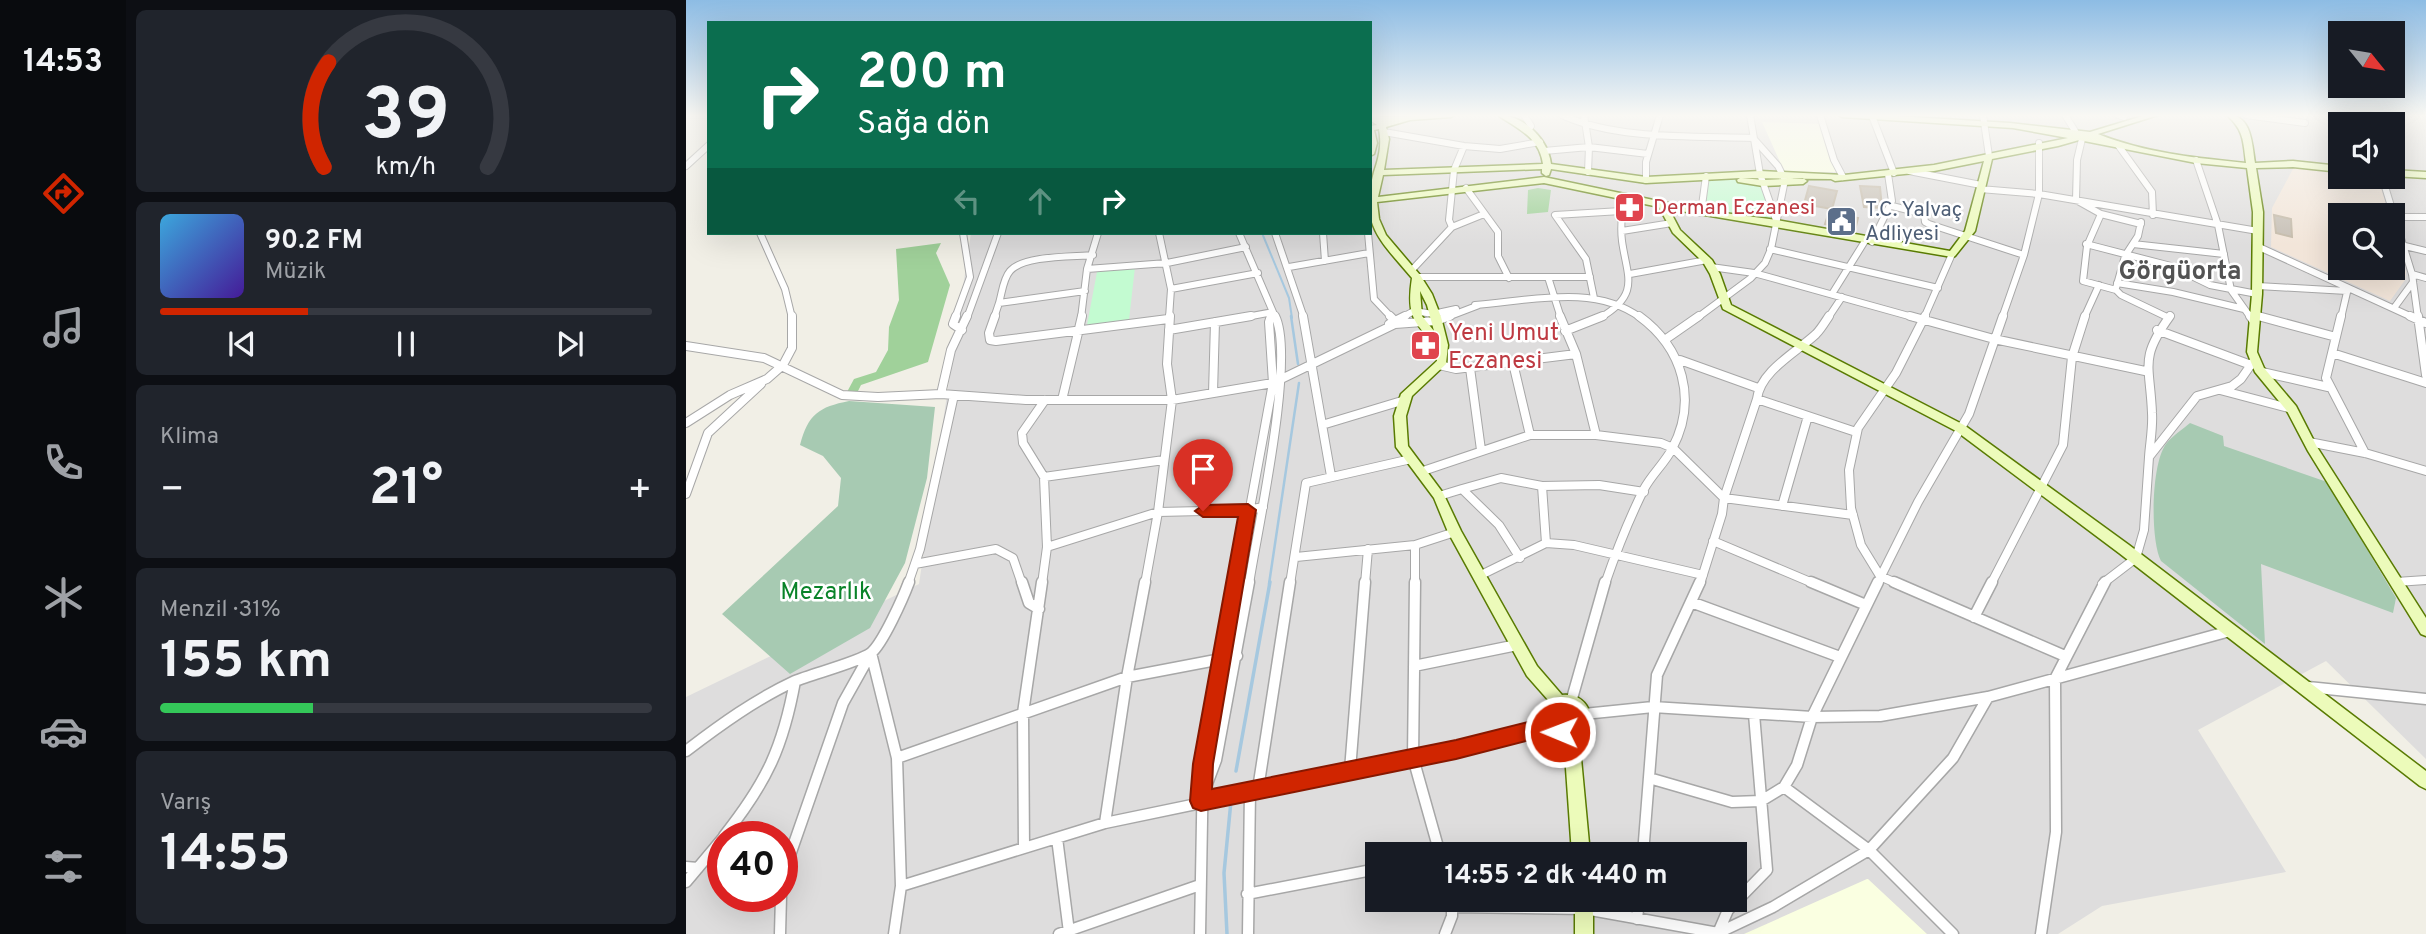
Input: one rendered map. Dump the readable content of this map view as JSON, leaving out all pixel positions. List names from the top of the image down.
{
  "districts": ["Görgüorta"],
  "parks": ["Mezarlık"],
  "places": {
    "pharmacy": ["Derman Eczanesi", "Yeni Umut Eczanesi"],
    "public building": ["T.C. Yalvaç Adliyesi"]
  },
  "north": "bottom right",
  "page": {
    "tabs": "14:53",
    "turn": ["200 m", "Sağa dön"],
    "song": ["90.2 FM", "Müzik"],
    "tile": [
      "Klima",
      ["Menzil · 31%", "155 km"],
      ["Varış", "14:55"]
    ],
    "heat": ["−", "21°", "+"],
    "limit": "40",
    "trip": "14:55 · 2 dk · 440 m",
    "gauge": ["39", "km/h"]
  }
}
